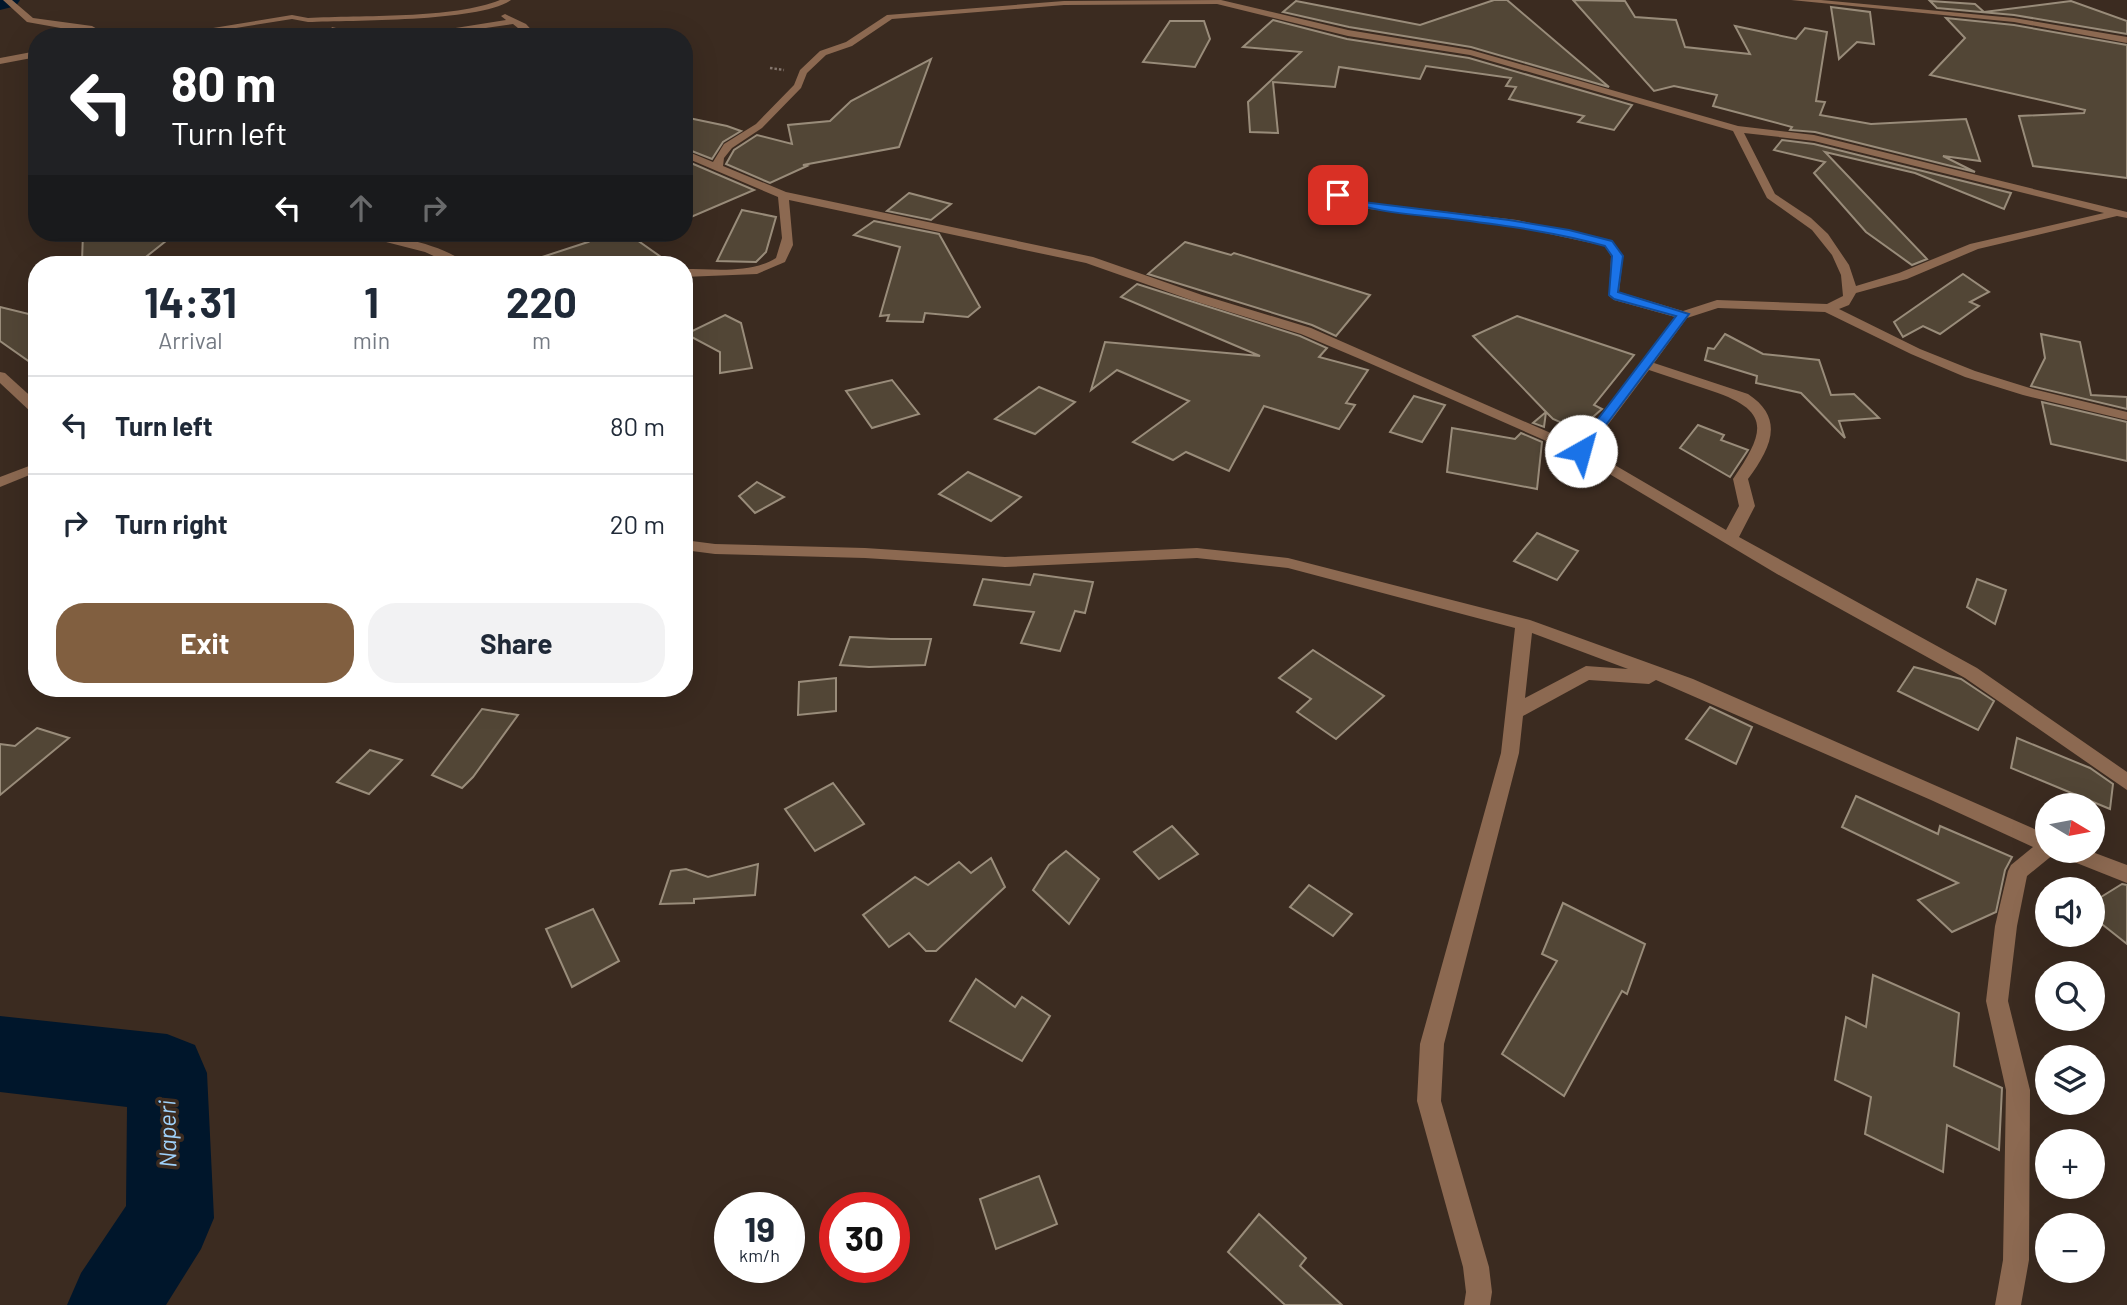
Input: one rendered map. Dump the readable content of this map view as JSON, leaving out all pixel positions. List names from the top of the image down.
{
  "water": ["Naperi"],
  "north": "right",
  "page": {
    "turn": ["80 m", "Turn left"],
    "eta": [
      "14:31",
      "Arrival",
      "1",
      "min",
      "220",
      "m"
    ],
    "list": [
      {
        "name": "Turn left",
        "value": "80 m"
      },
      {
        "name": "Turn right",
        "value": "20 m"
      }
    ],
    "buttons": ["Exit", "Share"],
    "map_buttons": ["+", "−"],
    "speed": "19 km/h",
    "limit": "30"
  }
}
